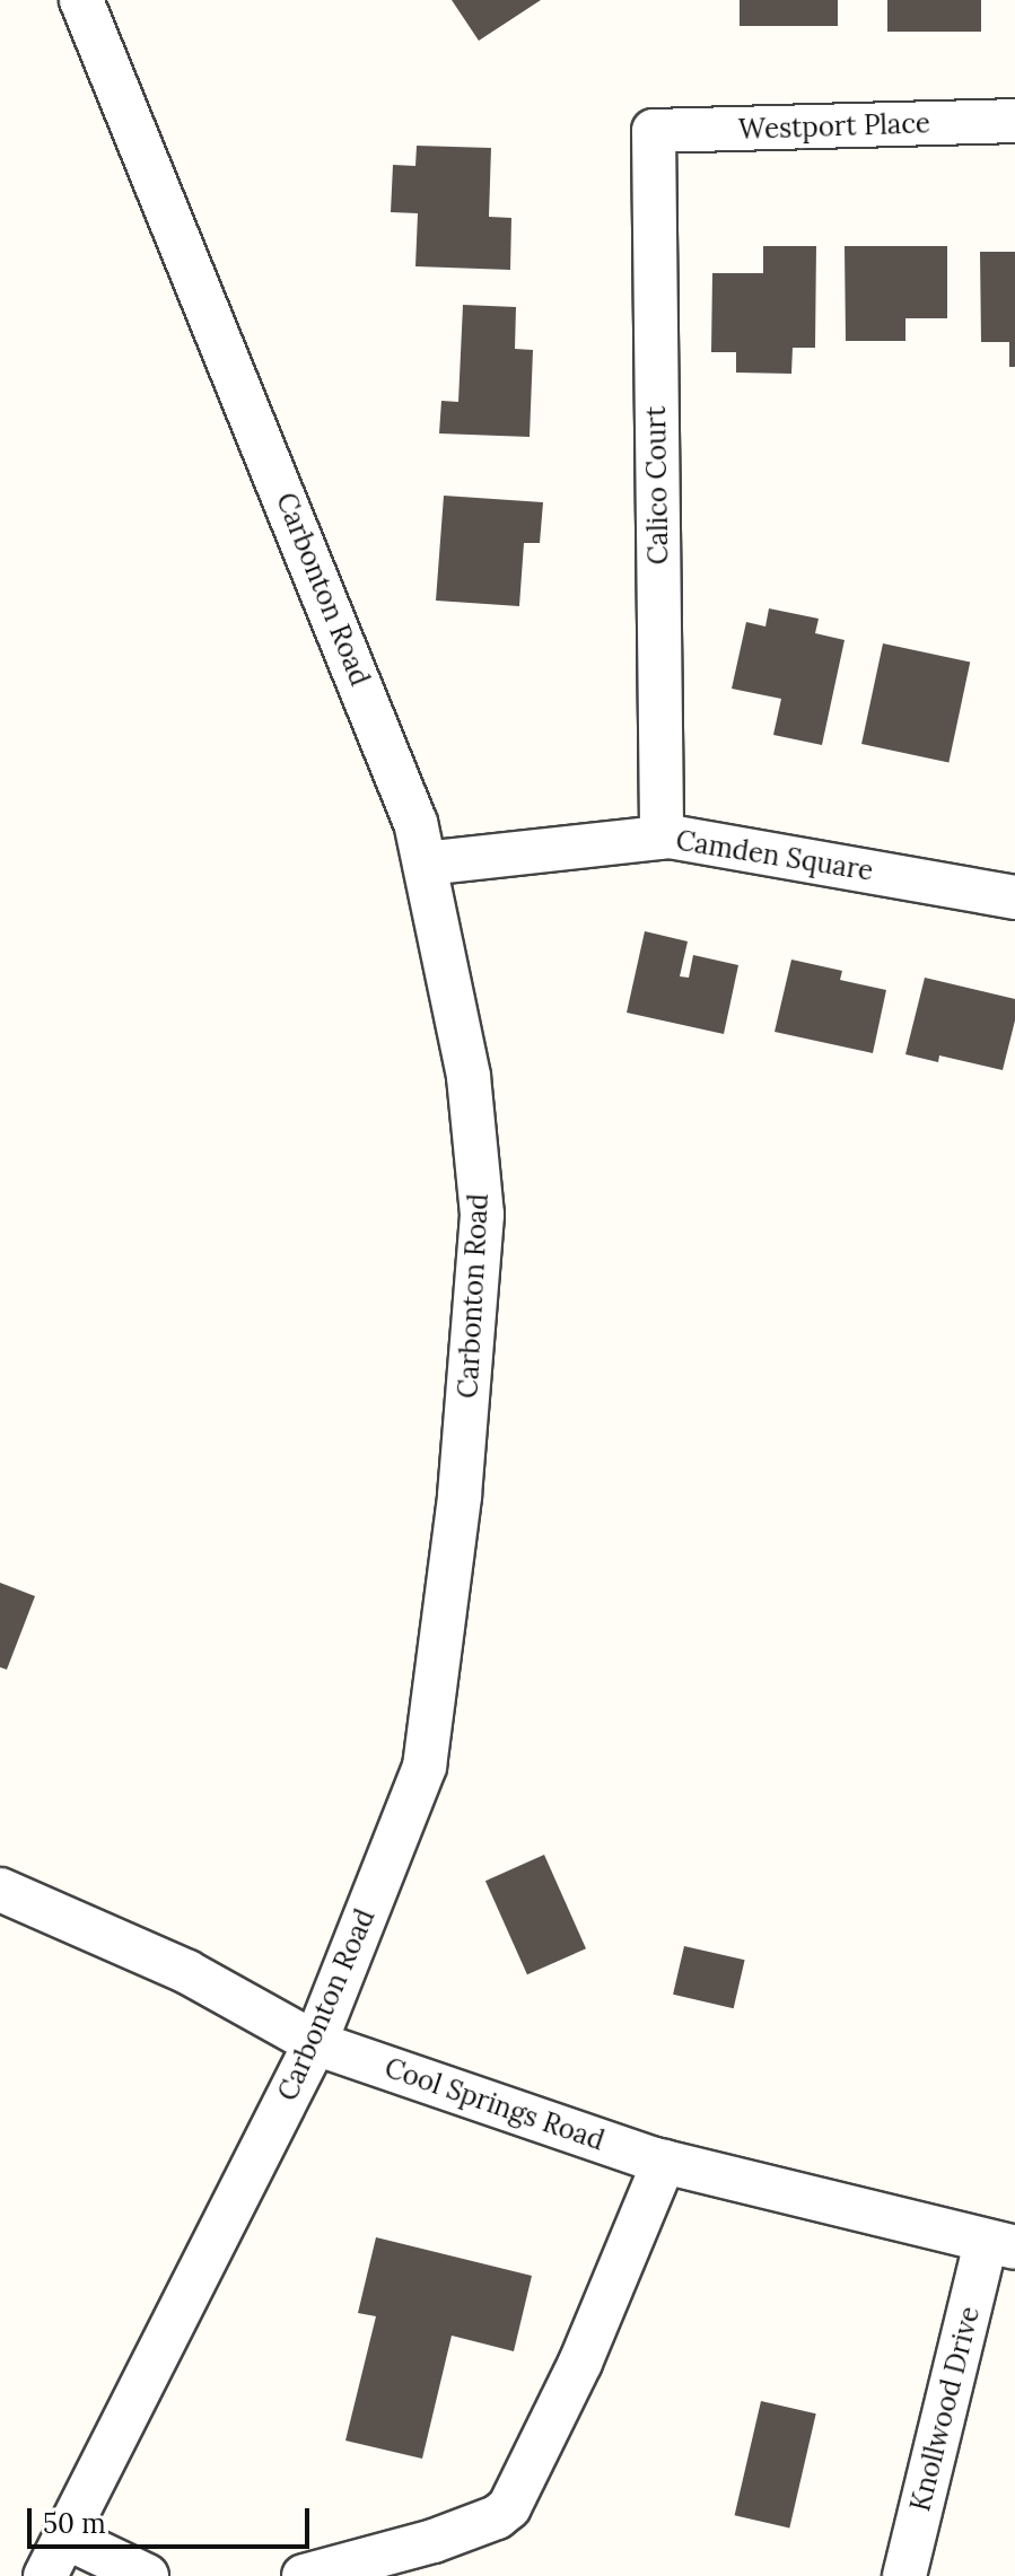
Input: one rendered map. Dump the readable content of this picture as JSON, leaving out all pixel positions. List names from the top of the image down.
{
  "streets": {
    "street": [
      "Westport Place",
      "Calico Court",
      "Carbonton Road",
      "Camden Square",
      "Cool Springs Road",
      "Knollwood Drive"
    ]
  },
  "crossings": [
    ["Westport Place", "Calico Court"],
    ["Calico Court", "Camden Square"],
    ["Carbonton Road", "Camden Square"],
    ["Carbonton Road", "Cool Springs Road"],
    ["Cool Springs Road", "Knollwood Drive"]
  ],
  "scale_bar": "50 m"
}
